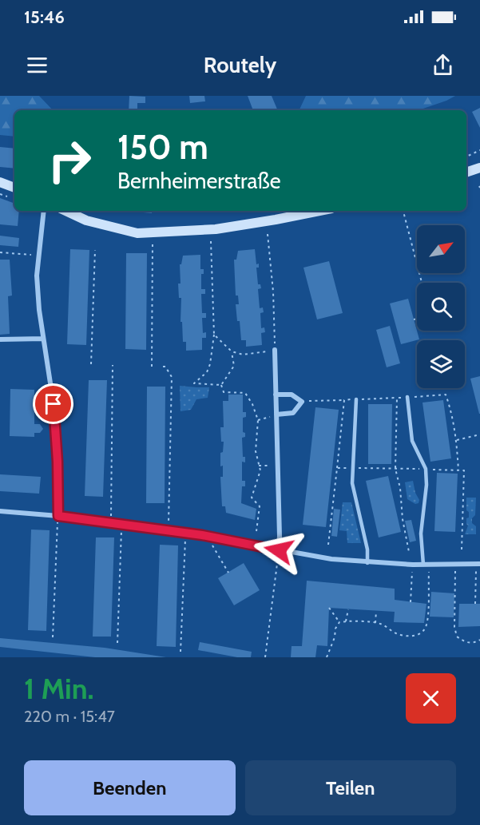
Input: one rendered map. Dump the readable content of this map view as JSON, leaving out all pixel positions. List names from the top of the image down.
{
  "north": "top right",
  "page": {
    "status": "15:46",
    "header": "Routely",
    "turn": ["150 m", "Bernheimerstraße"],
    "heading": ["1 Min.", "220 m · 15:47"],
    "buttons": ["Beenden", "Teilen"]
  }
}
